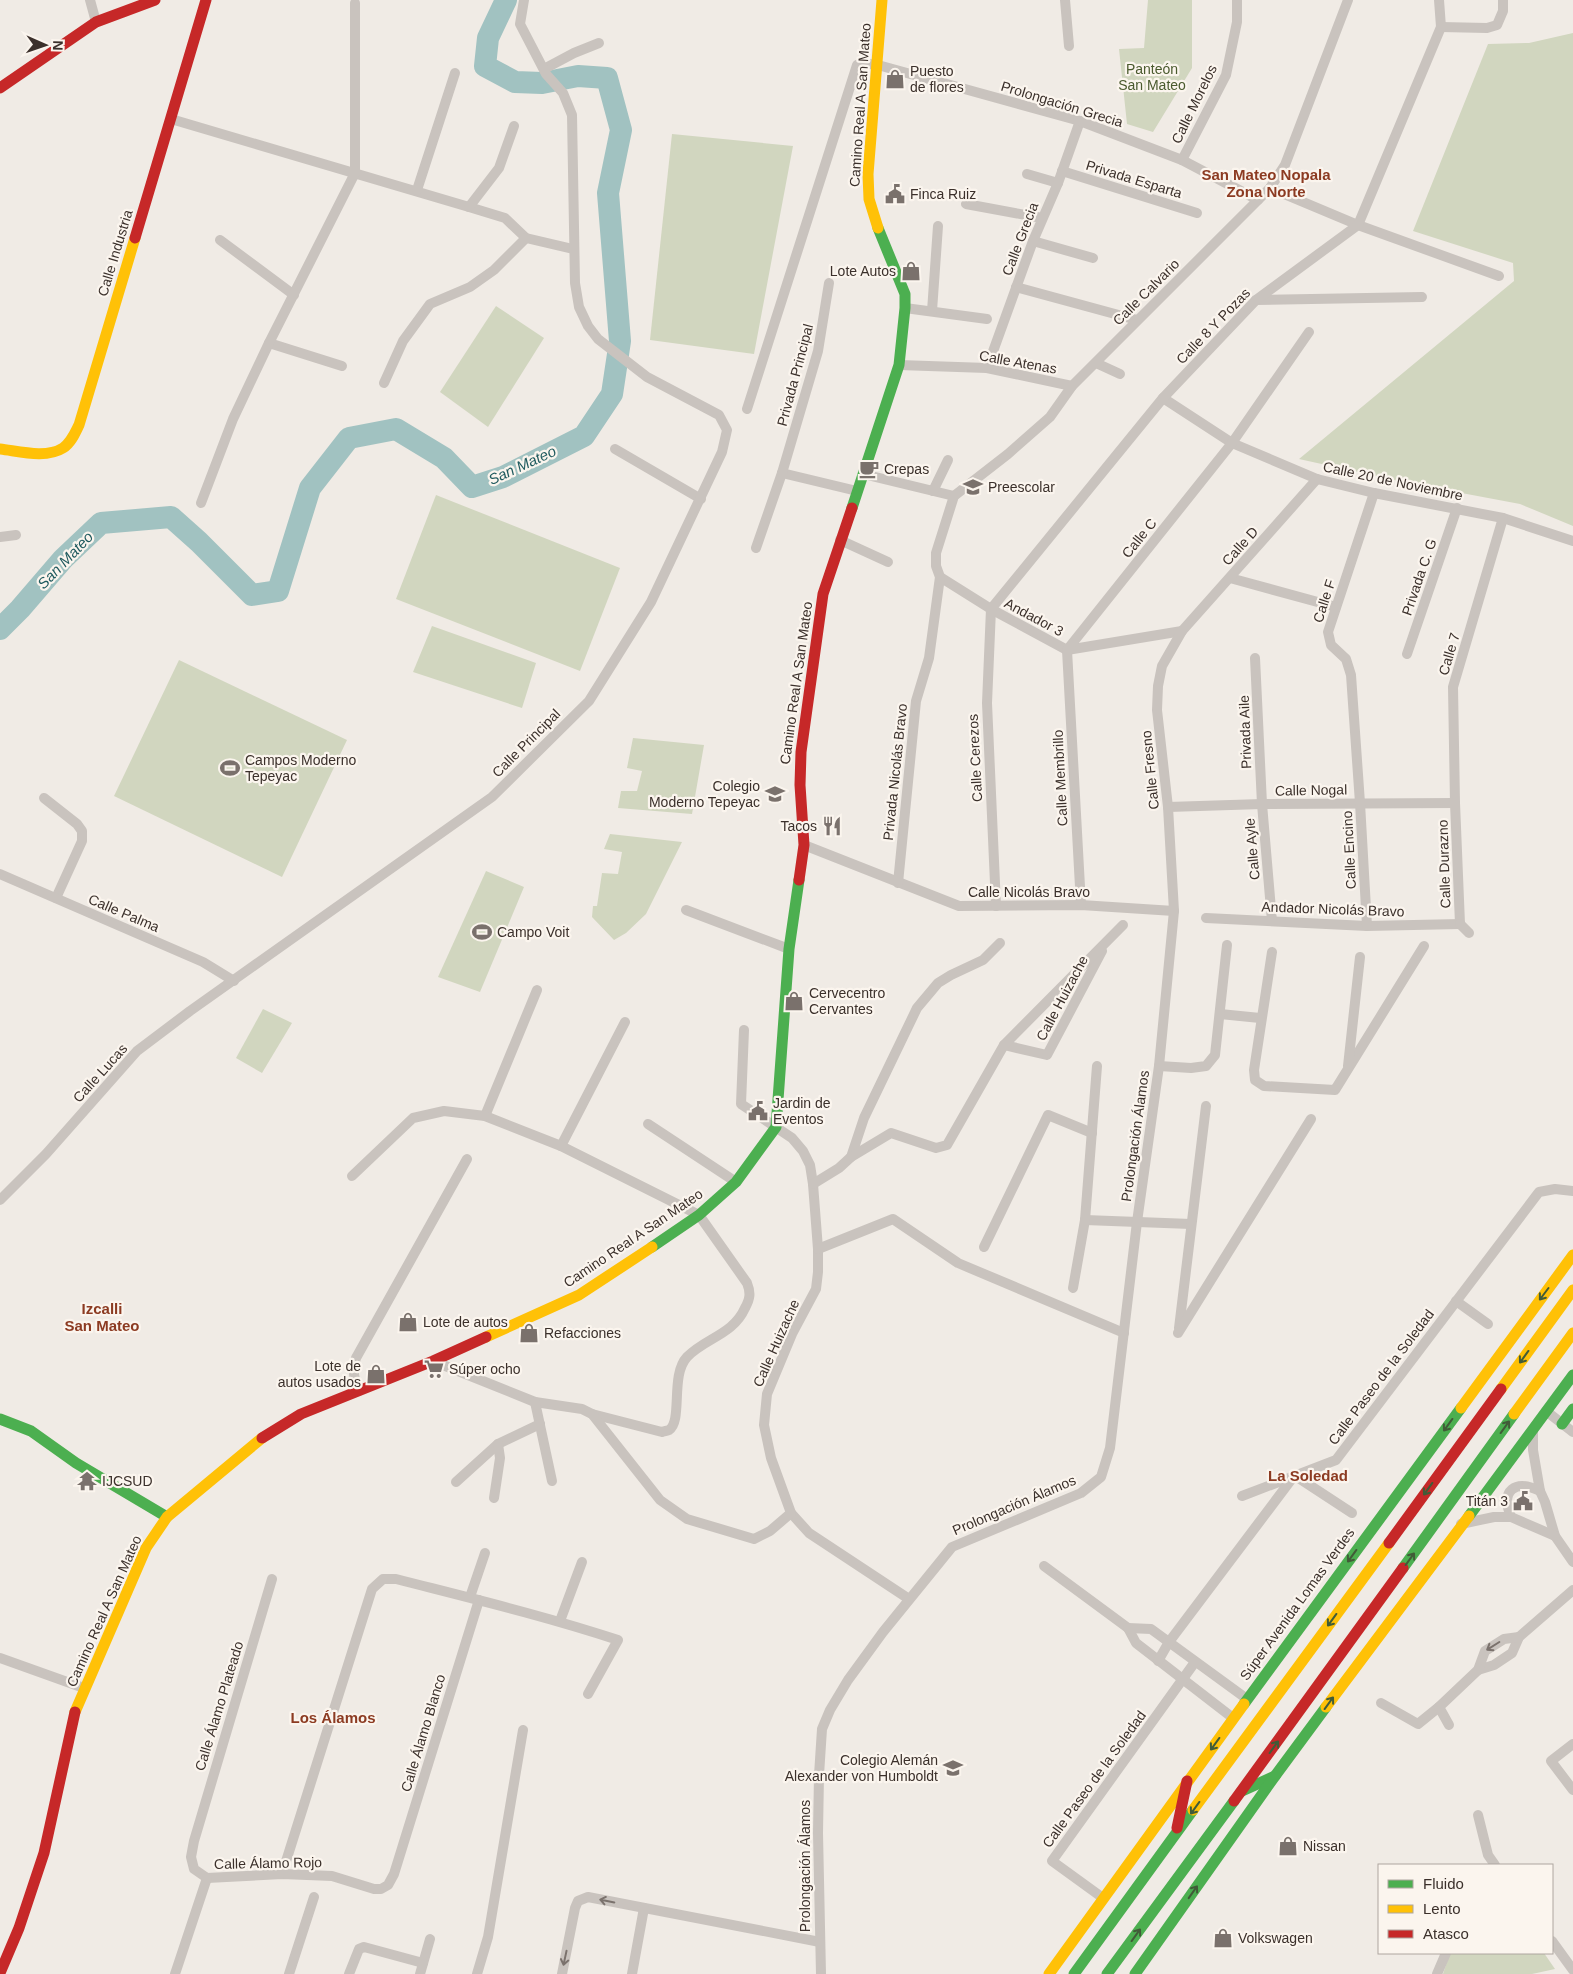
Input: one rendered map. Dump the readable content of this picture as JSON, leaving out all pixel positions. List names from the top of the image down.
{
  "streets": {
    "main road": ["Camino Real A San Mateo", "Calle Industria", "Súper Avenida Lomas Verdes"],
    "street": [
      "Prolongación Grecia",
      "Calle Morelos",
      "Privada Esparta",
      "Calle Grecia",
      "Calle Calvario",
      "Calle 8 Y Pozas",
      "Calle Atenas",
      "Privada Principal",
      "Calle 20 de Noviembre",
      "Calle C",
      "Calle D",
      "Privada C. G",
      "Calle F",
      "Andador 3",
      "Calle 7",
      "Privada Aile",
      "Calle Principal",
      "Calle Cerezos",
      "Calle Fresno",
      "Privada Nicolás Bravo",
      "Calle Membrillo",
      "Calle Nogal",
      "Calle Ayle",
      "Calle Encino",
      "Calle Durazno",
      "Calle Nicolás Bravo",
      "Andador Nicolás Bravo",
      "Calle Palma",
      "Calle Huizache",
      "Calle Lucas",
      "Prolongación Álamos",
      "Calle Paseo de la Soledad",
      "Calle Álamo Plateado",
      "Calle Álamo Blanco",
      "Calle Álamo Rojo"
    ]
  },
  "crossings": [
    ["Prolongación Grecia", "Calle Morelos"],
    ["Prolongación Grecia", "Camino Real A San Mateo"],
    ["Prolongación Grecia", "Calle Grecia"],
    ["Prolongación Grecia", "Calle Calvario"],
    ["Camino Real A San Mateo", "Calle Atenas"],
    ["Camino Real A San Mateo", "Calle Nicolás Bravo"],
    ["Camino Real A San Mateo", "Calle Huizache"],
    ["Privada Esparta", "Calle Grecia"],
    ["Calle Grecia", "Calle Atenas"],
    ["Calle Calvario", "Calle Atenas"],
    ["Calle 8 Y Pozas", "Calle 20 de Noviembre"],
    ["Calle 8 Y Pozas", "Andador 3"],
    ["Calle 8 Y Pozas", "Calle Cerezos"],
    ["Calle 20 de Noviembre", "Calle C"],
    ["Calle 20 de Noviembre", "Calle D"],
    ["Calle 20 de Noviembre", "Privada C. G"],
    ["Calle 20 de Noviembre", "Calle F"],
    ["Calle 20 de Noviembre", "Calle 7"],
    ["Calle C", "Andador 3"],
    ["Calle C", "Calle Membrillo"],
    ["Calle D", "Andador 3"],
    ["Calle D", "Calle Fresno"],
    ["Calle F", "Calle Nogal"],
    ["Calle F", "Calle Encino"],
    ["Andador 3", "Calle Cerezos"],
    ["Andador 3", "Calle Fresno"],
    ["Andador 3", "Privada Nicolás Bravo"],
    ["Andador 3", "Calle Membrillo"],
    ["Calle 7", "Calle Nogal"],
    ["Calle 7", "Calle Durazno"],
    ["Privada Aile", "Calle Nogal"],
    ["Privada Aile", "Calle Ayle"],
    ["Calle Principal", "Calle Palma"],
    ["Calle Principal", "Calle Lucas"],
    ["Calle Cerezos", "Calle Nicolás Bravo"],
    ["Calle Fresno", "Calle Nogal"],
    ["Calle Fresno", "Calle Nicolás Bravo"],
    ["Calle Fresno", "Prolongación Álamos"],
    ["Privada Nicolás Bravo", "Calle Nicolás Bravo"],
    ["Calle Membrillo", "Calle Nicolás Bravo"],
    ["Calle Nogal", "Calle Ayle"],
    ["Calle Nogal", "Calle Encino"],
    ["Calle Nogal", "Calle Durazno"],
    ["Calle Ayle", "Andador Nicolás Bravo"],
    ["Calle Encino", "Andador Nicolás Bravo"],
    ["Calle Durazno", "Andador Nicolás Bravo"],
    ["Calle Nicolás Bravo", "Prolongación Álamos"],
    ["Calle Palma", "Calle Lucas"],
    ["Calle Huizache", "Prolongación Álamos"],
    ["Calle Paseo de la Soledad", "Súper Avenida Lomas Verdes"],
    ["Calle Álamo Plateado", "Calle Álamo Rojo"],
    ["Calle Álamo Blanco", "Calle Álamo Rojo"]
  ],
  "districts": [
    "San Mateo Nopala Zona Norte",
    "Izcalli San Mateo",
    "La Soledad",
    "Los Álamos"
  ],
  "water": ["San Mateo"],
  "parks": ["Panteón San Mateo"],
  "places": {
    "shop": [
      "Puesto de flores",
      "Lote Autos",
      "Cervecentro Cervantes",
      "Lote de autos",
      "Refacciones",
      "Lote de autos usados",
      "Nissan",
      "Volkswagen"
    ],
    "public building": ["Finca Ruiz", "Jardin de Eventos", "Titán 3"],
    "cafe": ["Crepas"],
    "school or university": ["Preescolar", "Colegio Moderno Tepeyac", "Colegio Alemán Alexander von Humboldt"],
    "sports": ["Campos Moderno Tepeyac", "Campo Voit"],
    "restaurant": ["Tacos"],
    "supermarket": ["Súper ocho"],
    "temple": ["IJCSUD"]
  },
  "legend": ["Fluido", "Lento", "Atasco"],
  "north": "right"
}
